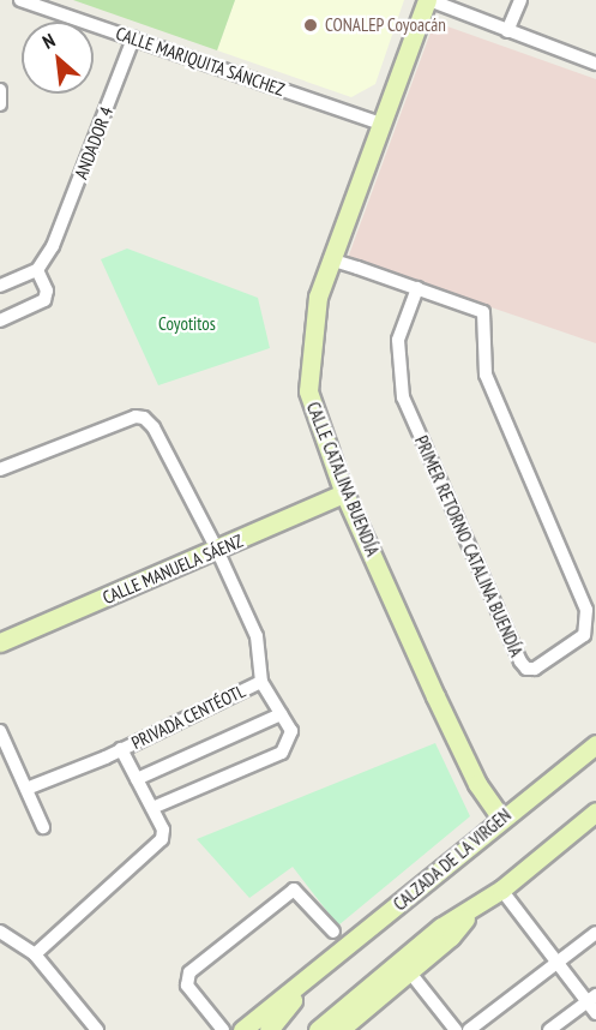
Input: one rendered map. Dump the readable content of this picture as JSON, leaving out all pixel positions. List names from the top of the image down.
{
  "streets": {
    "street": [
      "CALLE MARIQUITA SÁNCHEZ",
      "ANDADOR 4",
      "CALLE CATALINA BUENDÍA",
      "PRIMER RETORNO CATALINA BUENDÍA",
      "CALLE MANUELA SÁENZ",
      "PRIVADA CENTÉOTL",
      "CALZADA DE LA VIRGEN"
    ]
  },
  "crossings": [
    ["CALLE MARIQUITA SÁNCHEZ", "ANDADOR 4"],
    ["CALLE MARIQUITA SÁNCHEZ", "CALLE CATALINA BUENDÍA"],
    ["CALLE CATALINA BUENDÍA", "PRIMER RETORNO CATALINA BUENDÍA"],
    ["CALLE CATALINA BUENDÍA", "CALLE MANUELA SÁENZ"],
    ["CALLE CATALINA BUENDÍA", "CALZADA DE LA VIRGEN"],
    ["CALLE MANUELA SÁENZ", "PRIVADA CENTÉOTL"]
  ],
  "parks": ["Coyotitos"],
  "places": ["CONALEP Coyoacán"],
  "north": "top left"
}
